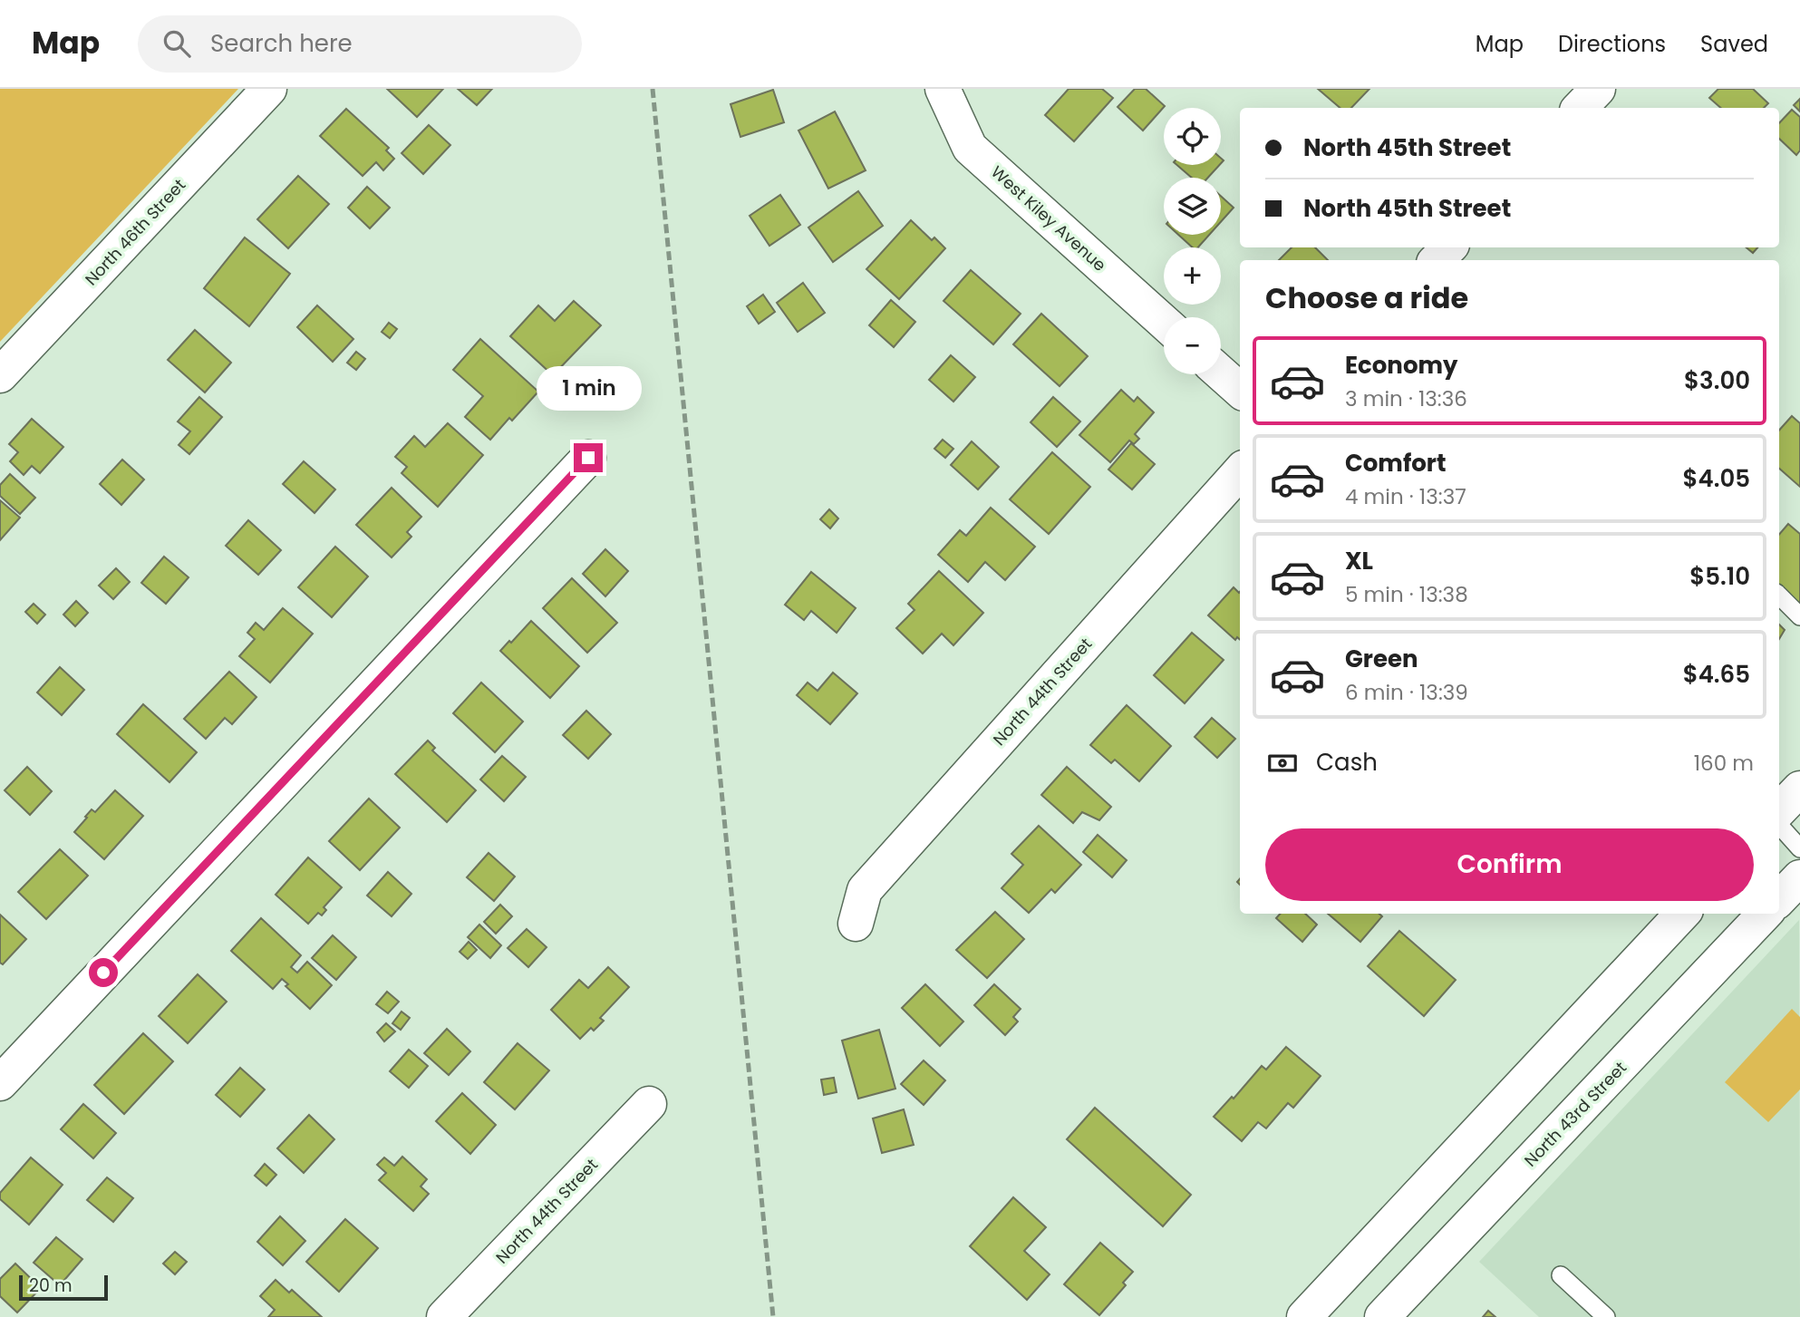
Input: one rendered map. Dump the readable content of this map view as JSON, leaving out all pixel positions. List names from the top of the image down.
{
  "streets": {
    "street": [
      "West Kiley Avenue",
      "North 46th Street",
      "North 44th Street",
      "North 43rd Street"
    ]
  },
  "scale_bar": "20 m",
  "page": {
    "header": "Map",
    "search": "Search here",
    "nav": ["Map", "Directions", "Saved"],
    "map_buttons": ["+", "−"],
    "banner": ["North 45th Street", "North 45th Street"],
    "heading": "Choose a ride",
    "list": [
      {
        "name": "Economy",
        "note": "3 min · 13:36",
        "value": "$3.00"
      },
      {
        "name": "Comfort",
        "note": "4 min · 13:37",
        "value": "$4.05"
      },
      {
        "name": "XL",
        "note": "5 min · 13:38",
        "value": "$5.10"
      },
      {
        "name": "Green",
        "note": "6 min · 13:39",
        "value": "$4.65"
      }
    ],
    "bubble": "1 min",
    "pay": ["Cash", "160 m"],
    "buttons": "Confirm",
    "scale": "20 m"
  }
}
